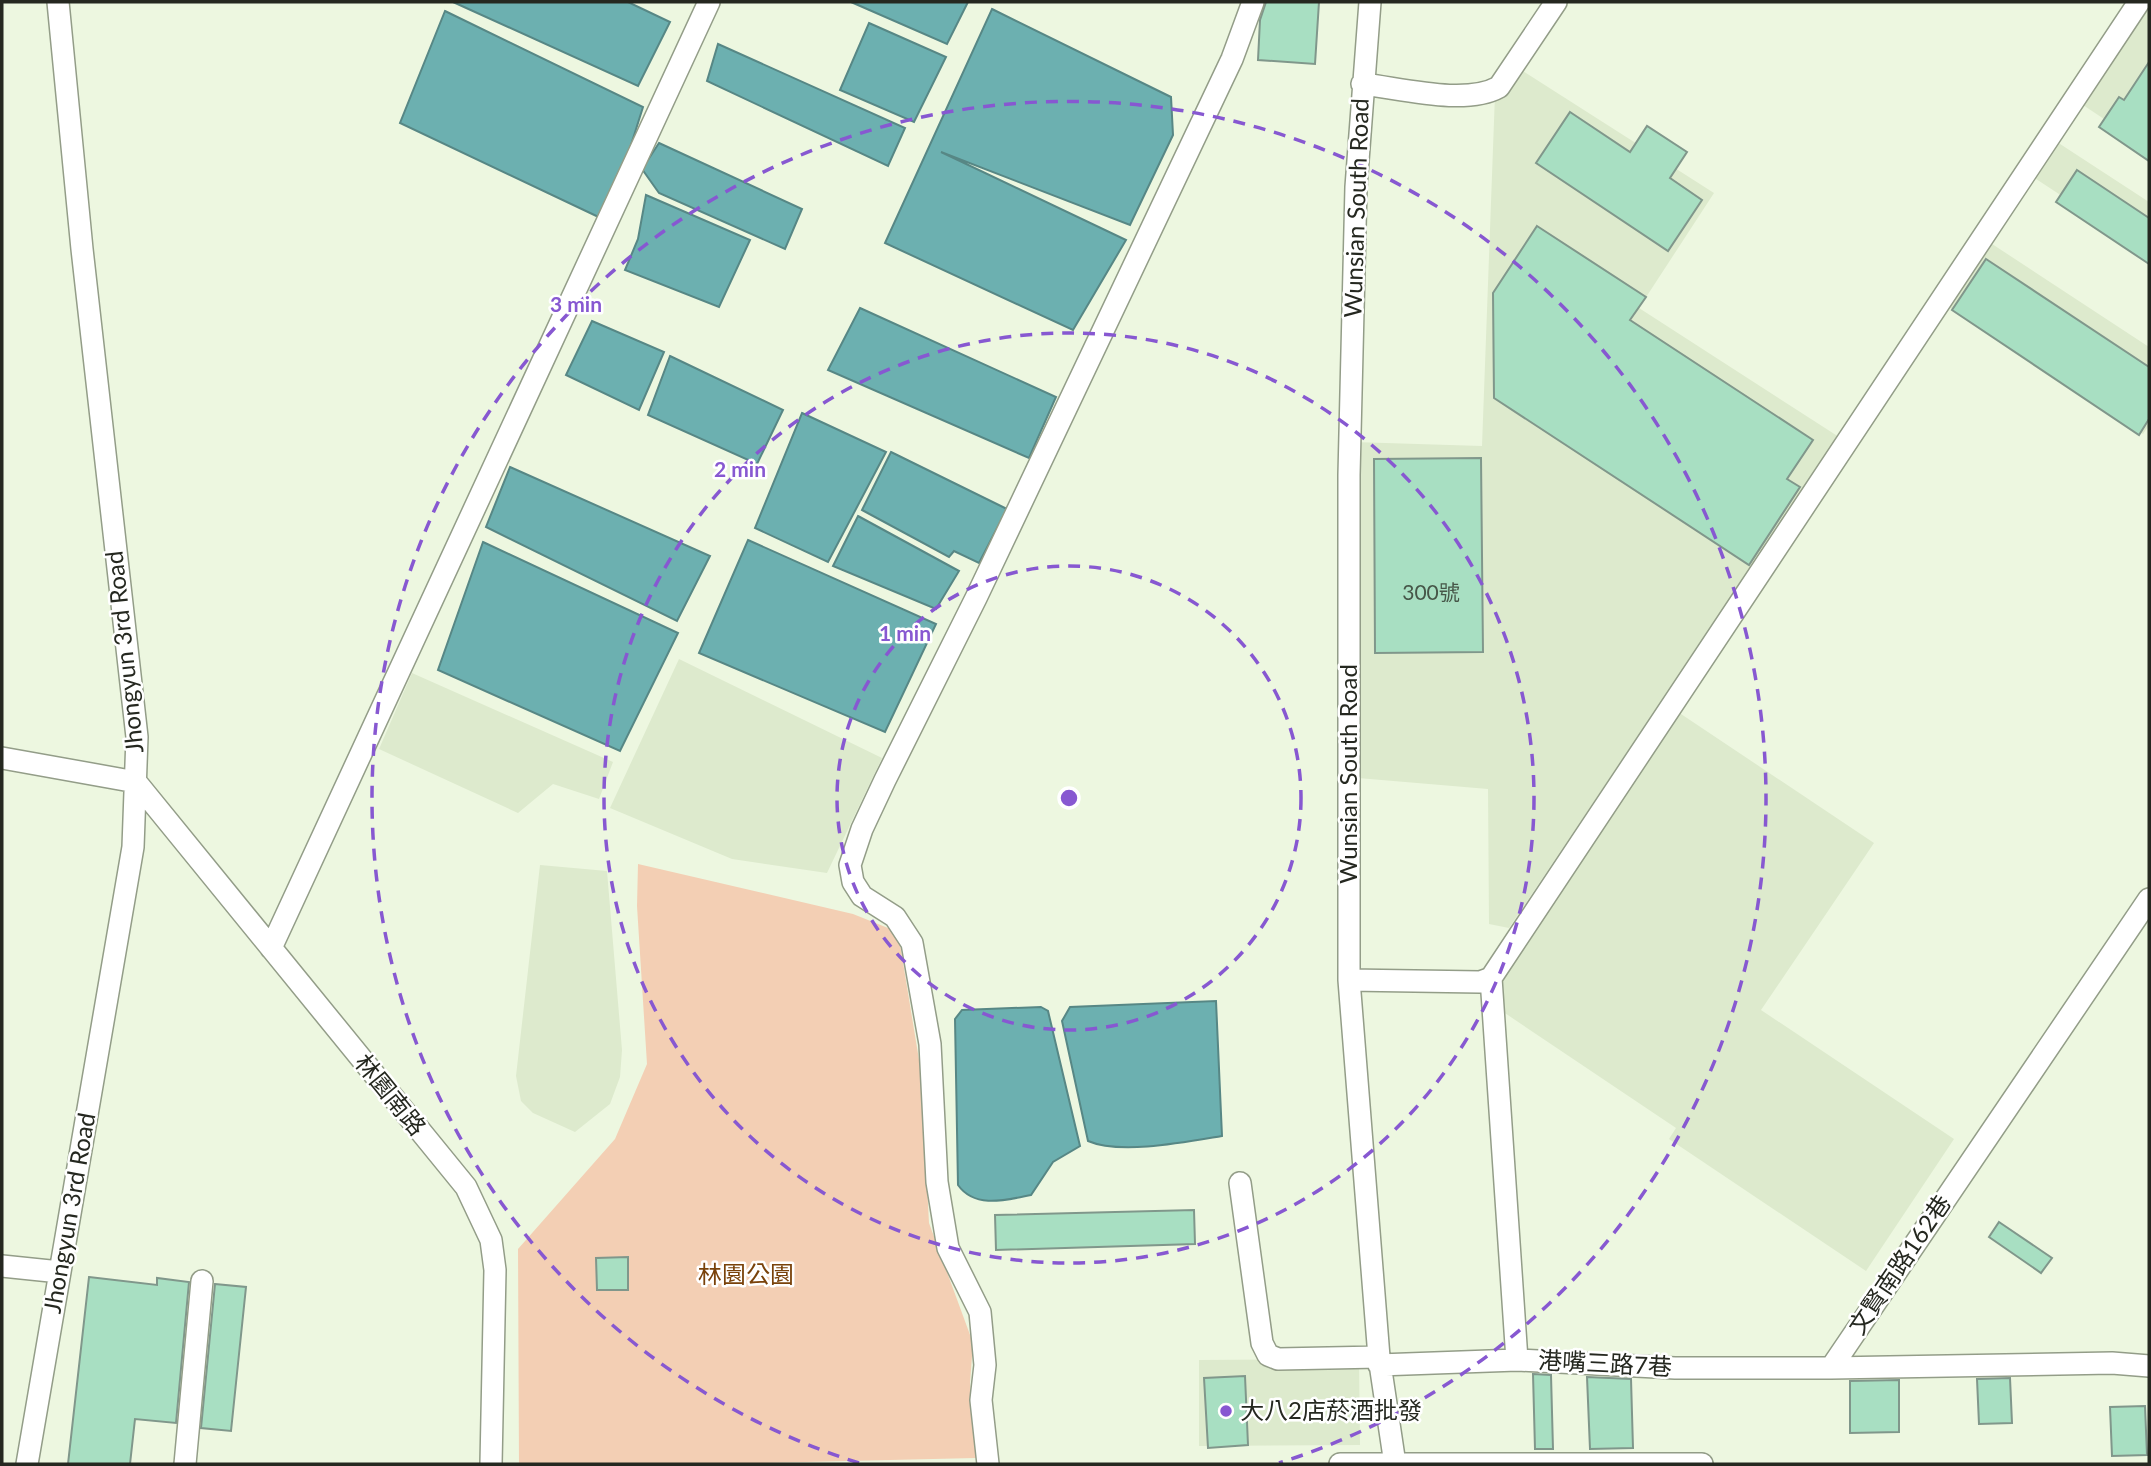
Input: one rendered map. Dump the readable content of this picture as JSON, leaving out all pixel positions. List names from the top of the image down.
{
  "streets": {
    "street": [
      "Wunsian South Road",
      "Jhongyun 3rd Road",
      "林園南路",
      "文賢南路162巷",
      "港嘴三路7巷"
    ]
  },
  "crossings": [
    ["Wunsian South Road", "港嘴三路7巷"],
    ["Jhongyun 3rd Road", "林園南路"],
    ["文賢南路162巷", "港嘴三路7巷"]
  ],
  "parks": ["林園公園"],
  "places": ["大八2店菸酒批發"],
  "house_numbers": ["300號"],
  "rings": ["3 min", "2 min", "1 min"]
}
